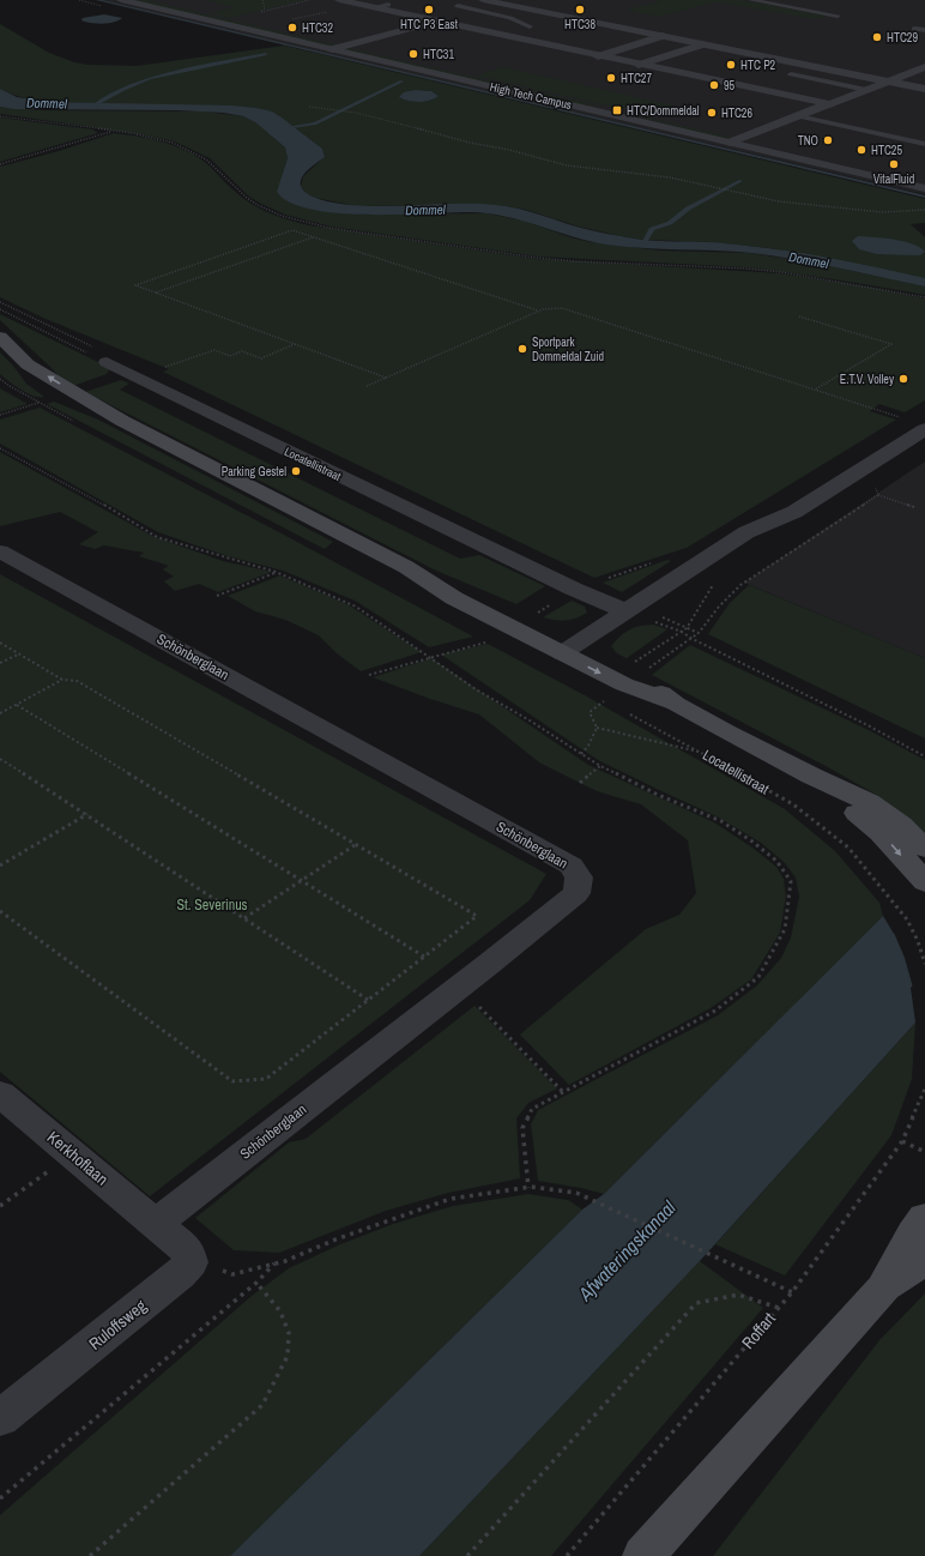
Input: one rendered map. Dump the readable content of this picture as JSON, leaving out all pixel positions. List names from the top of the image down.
{
  "streets": {
    "street": [
      "High Tech Campus",
      "Locatellistraat",
      "Schönberglaan",
      "Kerkhoflaan",
      "Ruloffsweg"
    ],
    "path": ["Roffart"]
  },
  "crossings": [
    ["Schönberglaan", "Kerkhoflaan"]
  ],
  "water": ["Dommel", "Afwateringskanaal"],
  "parks": ["St. Severinus"],
  "places": {
    "other": [
      "HTC P3 East",
      "HTC38",
      "HTC32",
      "HTC29",
      "HTC31",
      "HTC P2",
      "HTC27",
      "95",
      "HTC26",
      "TNO",
      "HTC25",
      "VitalFluid",
      "Sportpark Dommeldal Zuid",
      "E.T.V. Volley",
      "Parking Gestel"
    ],
    "transit": ["HTC/Dommeldal"]
  }
}
